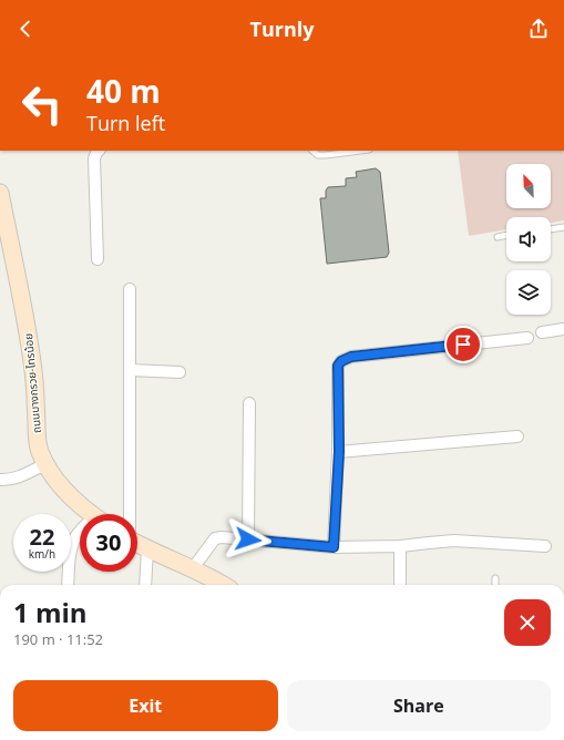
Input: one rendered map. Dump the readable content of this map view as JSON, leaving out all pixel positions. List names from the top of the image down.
{
  "streets": {
    "main road": ["ถนนบางกรวย-ไทรน้อย"]
  },
  "north": "top left",
  "page": {
    "header": "Turnly",
    "turn": ["40 m", "Turn left"],
    "speed": "22 km/h",
    "limit": "30",
    "heading": ["1 min", "190 m · 11:52"],
    "buttons": ["Exit", "Share"]
  }
}
